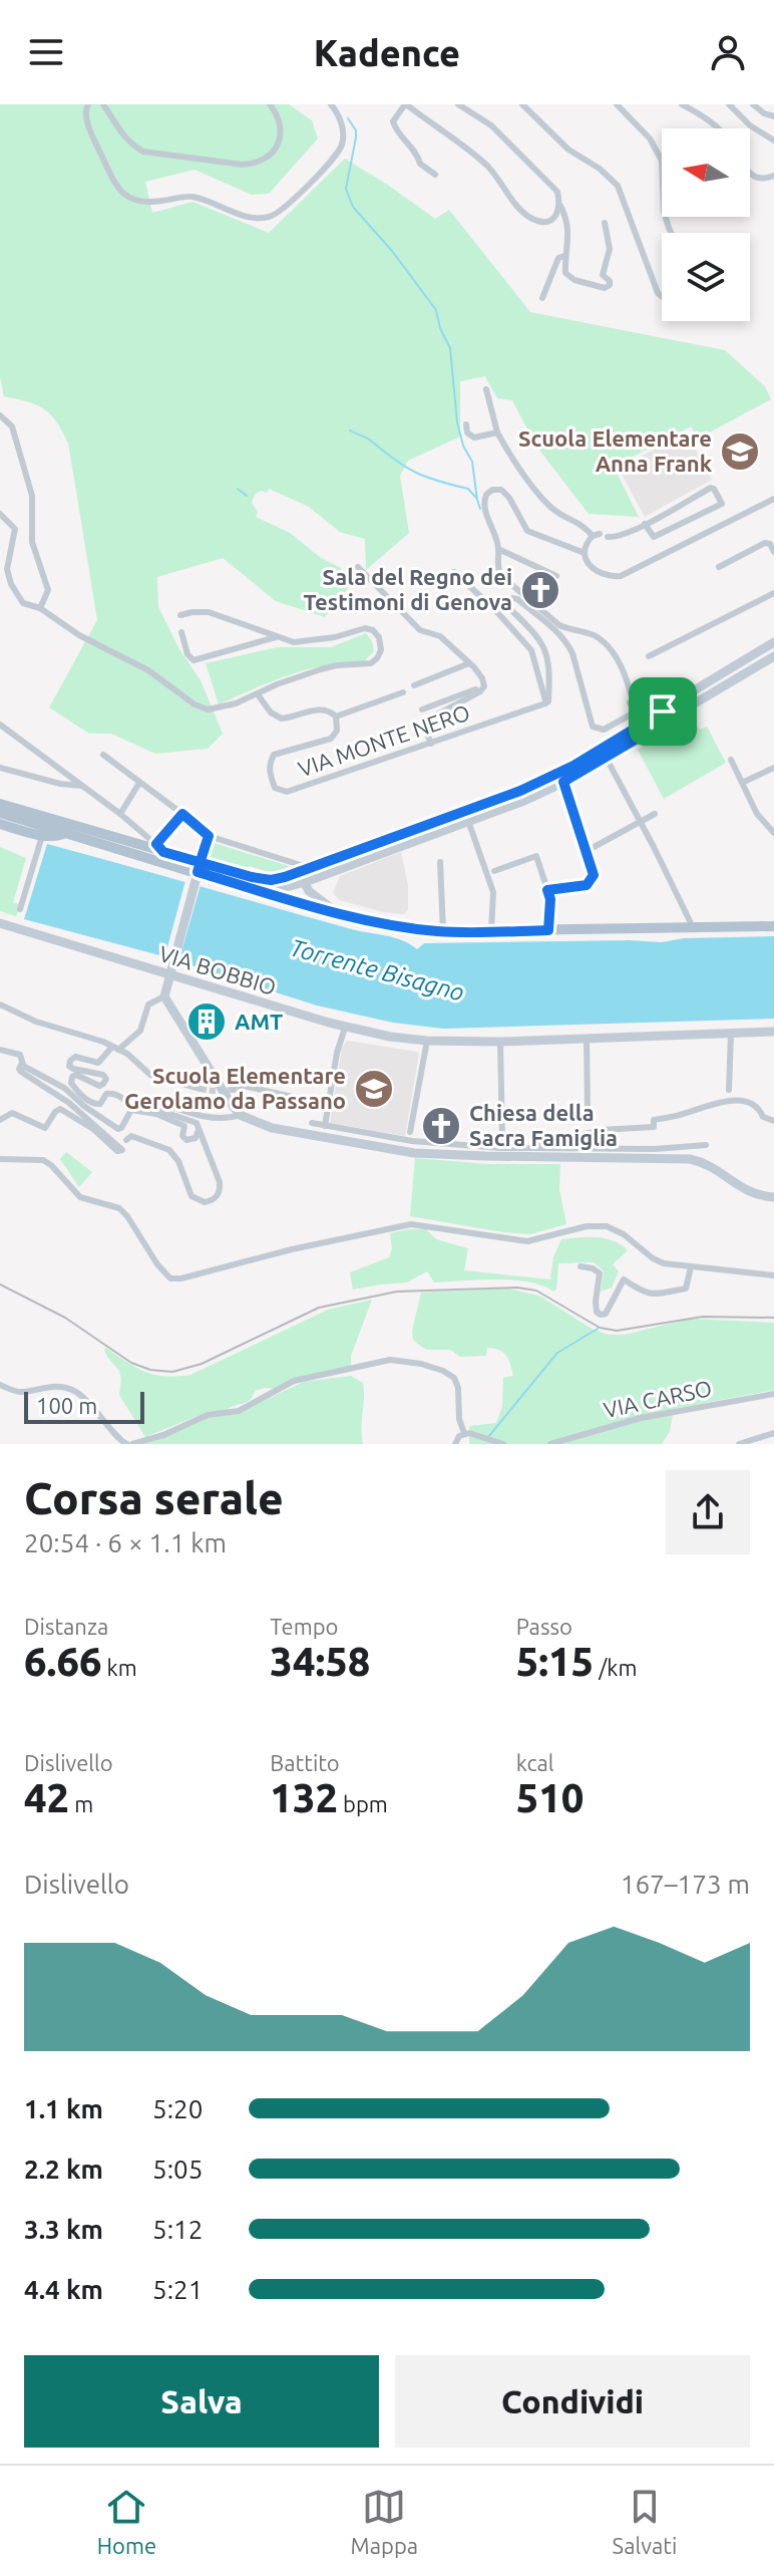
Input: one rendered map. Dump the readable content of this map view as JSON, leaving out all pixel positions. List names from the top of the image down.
{
  "streets": {
    "main road": ["VIA BOBBIO"],
    "street": ["VIA MONTE NERO", "VIA CARSO"]
  },
  "water": ["Torrente Bisagno"],
  "places": {
    "school or university": ["Scuola Elementare Anna Frank", "Scuola Elementare Gerolamo da Passano"],
    "church": ["Sala del Regno dei Testimoni di Genova", "Chiesa della Sacra Famiglia"],
    "building": ["AMT"]
  },
  "scale_bar": "100 m",
  "north": "left",
  "page": {
    "header": "Kadence",
    "scale": "100 m",
    "heading": ["Corsa serale", "20:54 · 6 × 1.1 km"],
    "stats": [
      ["Distanza", "6.66 km"],
      ["Tempo", "34:58"],
      ["Passo", "5:15 /km"],
      ["Dislivello", "42 m"],
      ["Battito", "132 bpm"],
      ["kcal", "510"]
    ],
    "chart": ["Dislivello", "167–173 m"],
    "list": [
      {
        "name": "1.1 km",
        "note": "5:20"
      },
      {
        "name": "2.2 km",
        "note": "5:05"
      },
      {
        "name": "3.3 km",
        "note": "5:12"
      },
      {
        "name": "4.4 km",
        "note": "5:21"
      }
    ],
    "buttons": ["Salva", "Condividi"],
    "tabs": ["Home", "Mappa", "Salvati"]
  }
}
